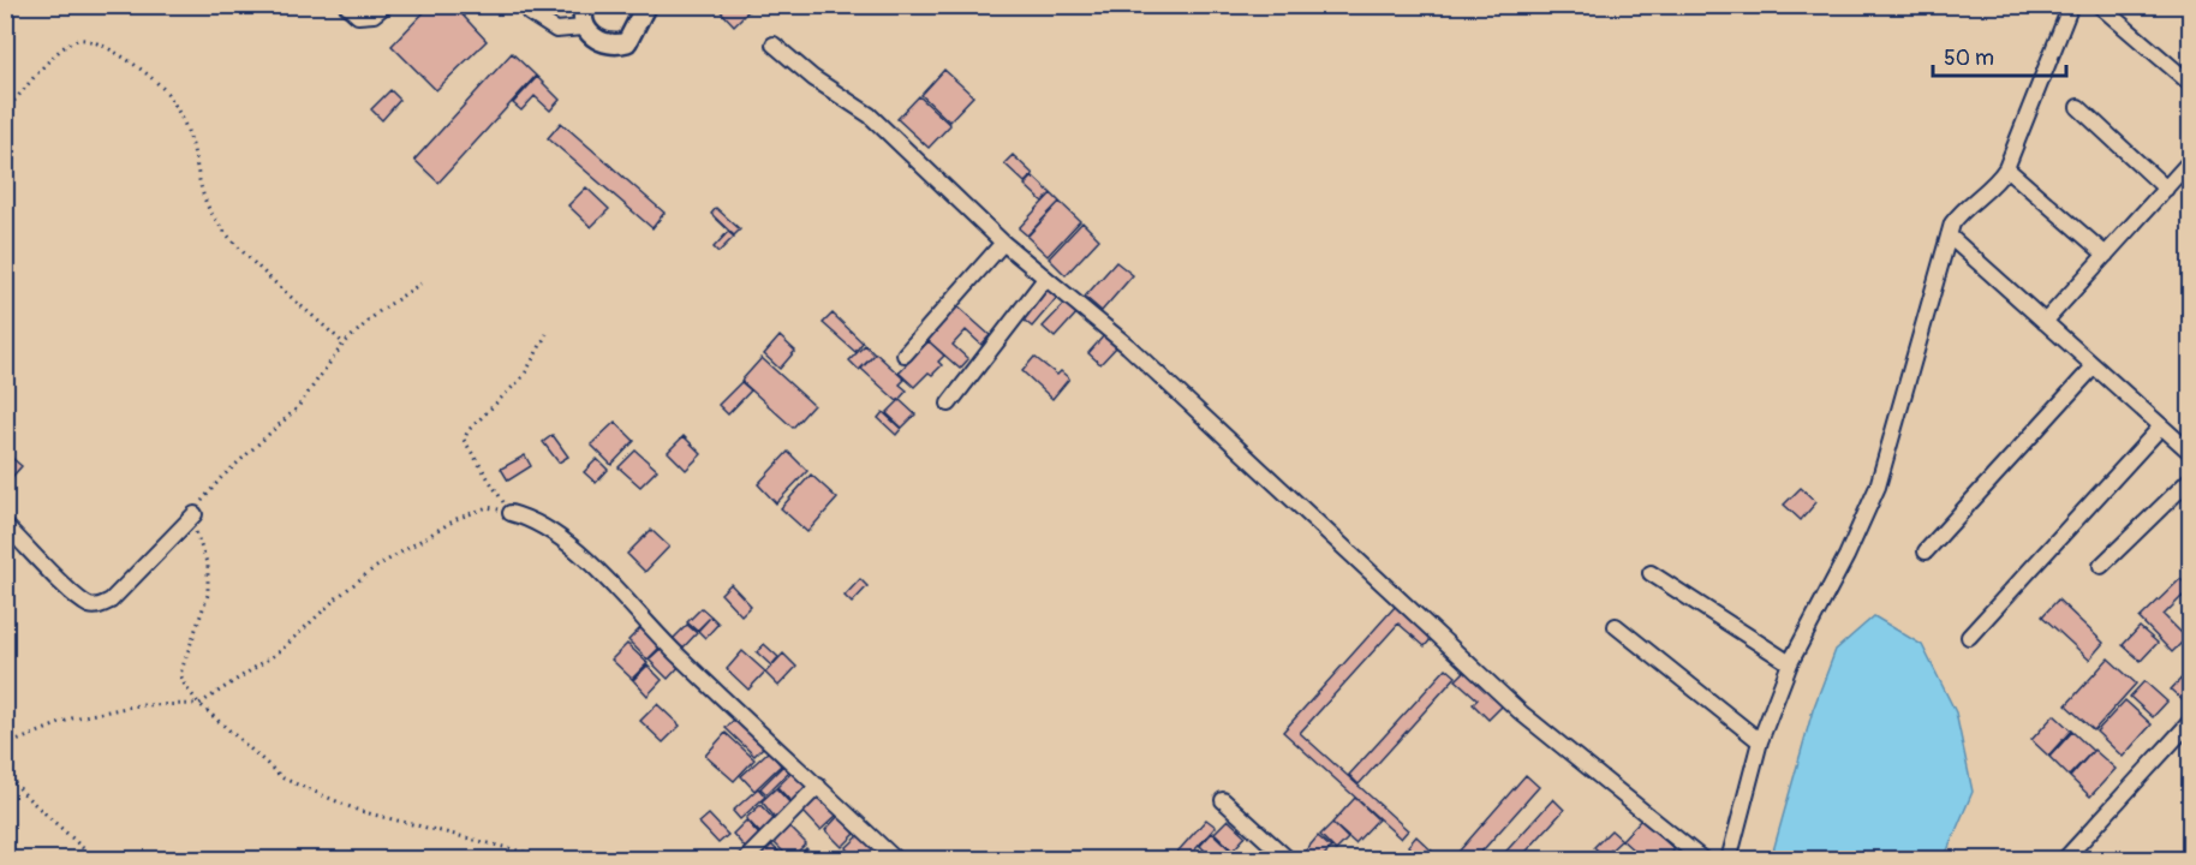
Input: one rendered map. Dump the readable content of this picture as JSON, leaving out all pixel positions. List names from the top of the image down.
{
  "scale_bar": "50 m"
}
